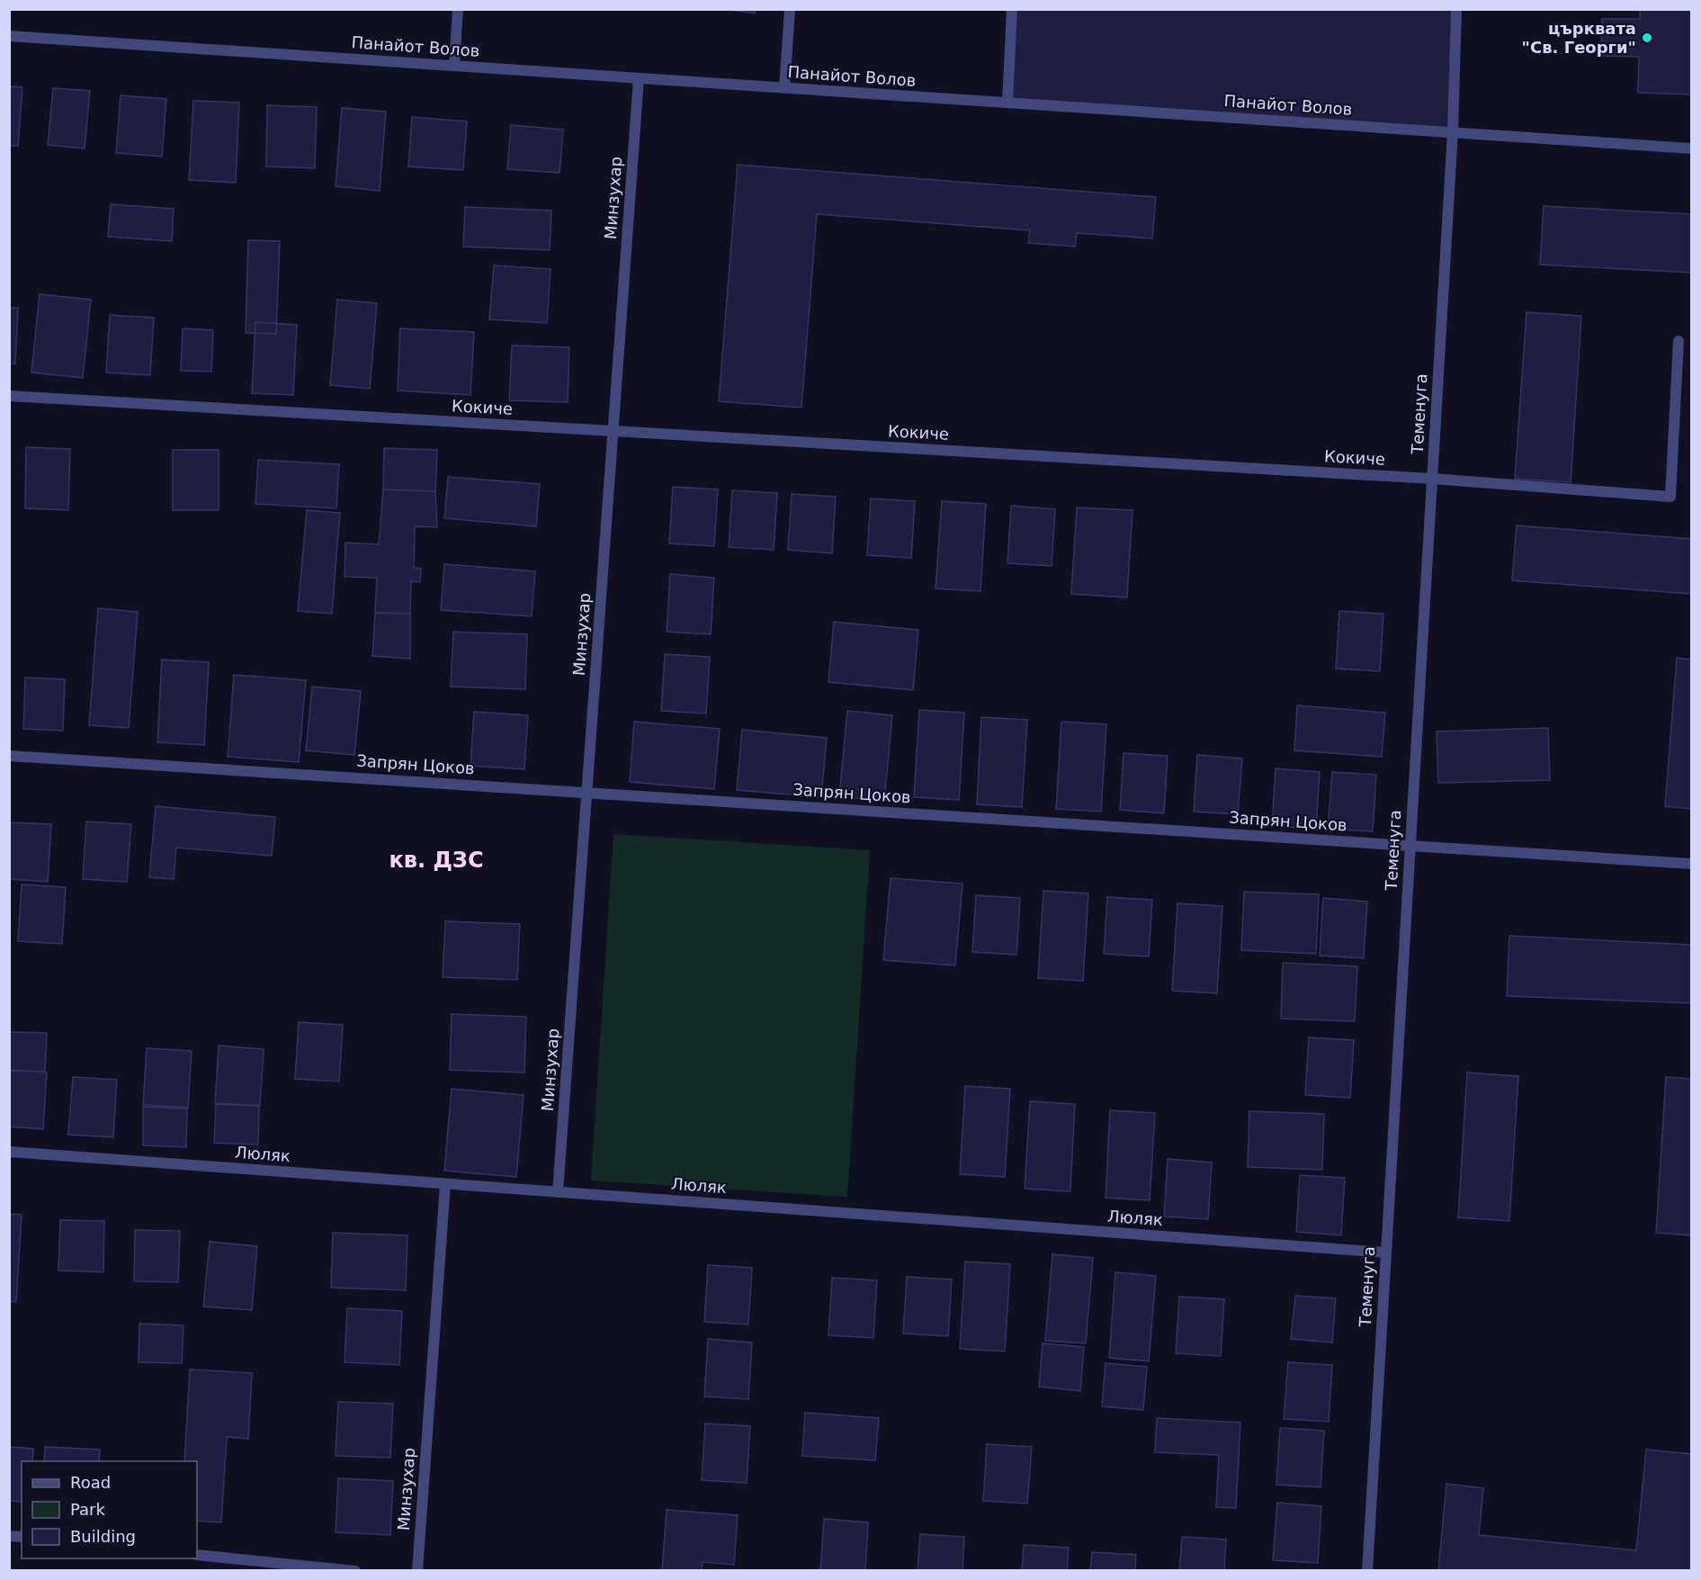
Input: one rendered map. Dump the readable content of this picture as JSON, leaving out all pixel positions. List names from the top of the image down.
{
  "streets": {
    "street": [
      "Панайот Волов",
      "Минзухар",
      "Кокиче",
      "Теменуга",
      "Запрян Цоков",
      "Люляк"
    ]
  },
  "crossings": [
    ["Панайот Волов", "Минзухар"],
    ["Панайот Волов", "Теменуга"],
    ["Минзухар", "Кокиче"],
    ["Минзухар", "Запрян Цоков"],
    ["Минзухар", "Люляк"],
    ["Кокиче", "Теменуга"],
    ["Теменуга", "Запрян Цоков"],
    ["Теменуга", "Люляк"]
  ],
  "districts": ["кв. ДЗС"],
  "places": ["църквата \"Св. Георги\""],
  "legend": ["Road", "Park", "Building"]
}
